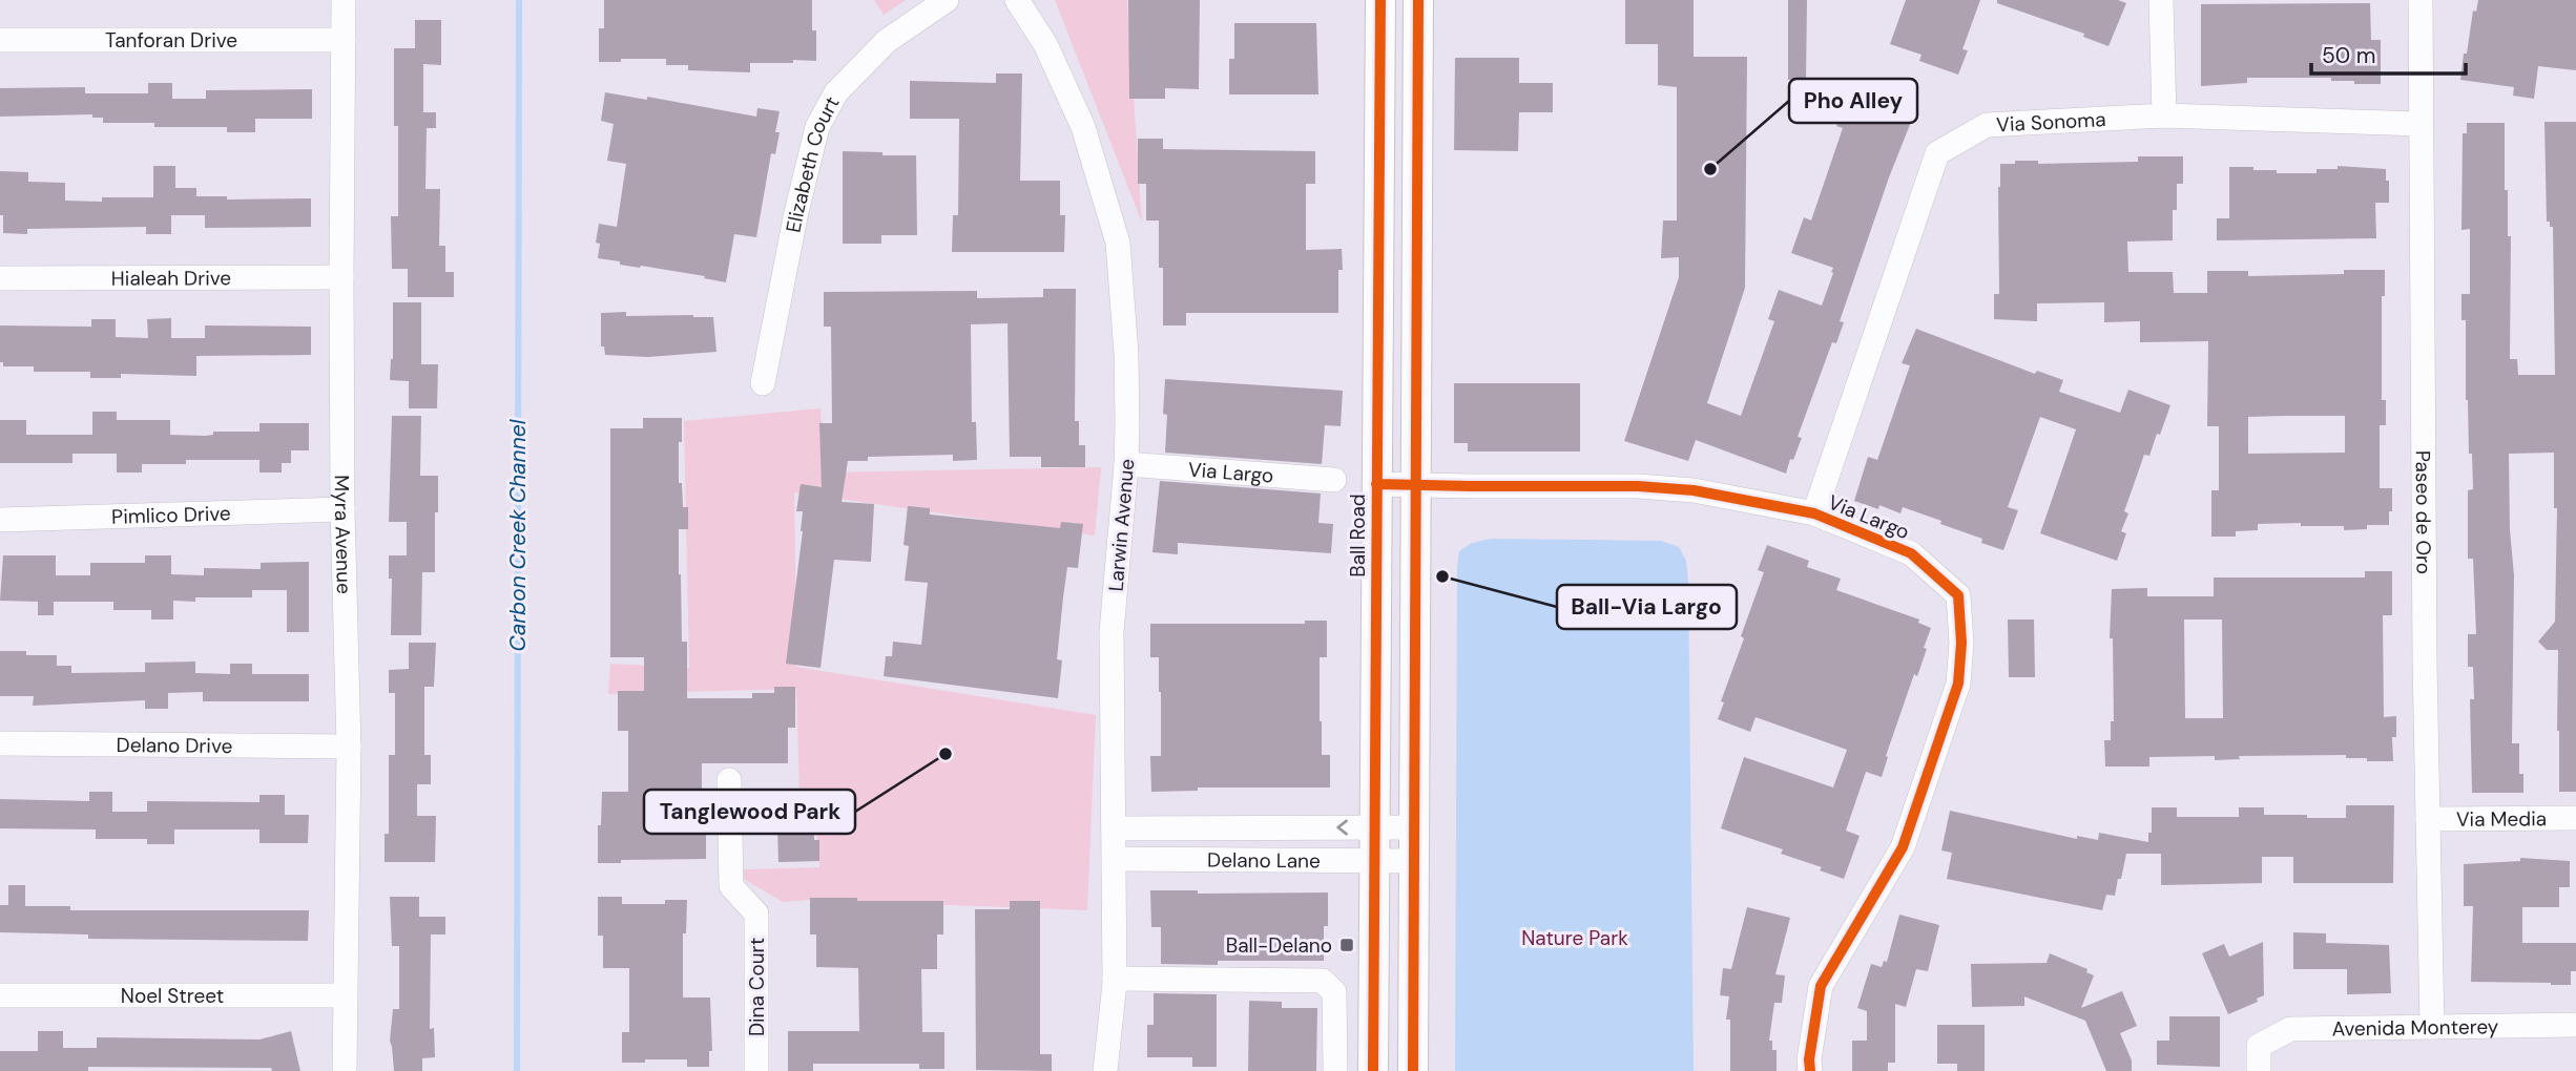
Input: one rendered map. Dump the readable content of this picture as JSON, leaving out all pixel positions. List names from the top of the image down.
{
  "streets": {
    "main road": ["Ball Road"],
    "street": [
      "Tanforan Drive",
      "Via Sonoma",
      "Elizabeth Court",
      "Hialeah Drive",
      "Via Largo",
      "Paseo de Oro",
      "Pimlico Drive",
      "Larwin Avenue",
      "Myra Avenue",
      "Delano Drive",
      "Via Media",
      "Delano Lane",
      "Dina Court",
      "Noel Street",
      "Avenida Monterey"
    ]
  },
  "crossings": [
    ["Tanforan Drive", "Myra Avenue"],
    ["Via Sonoma", "Via Largo"],
    ["Via Sonoma", "Paseo de Oro"],
    ["Hialeah Drive", "Myra Avenue"],
    ["Via Largo", "Larwin Avenue"],
    ["Via Largo", "Ball Road"],
    ["Paseo de Oro", "Via Media"],
    ["Paseo de Oro", "Avenida Monterey"],
    ["Pimlico Drive", "Myra Avenue"],
    ["Larwin Avenue", "Delano Lane"],
    ["Myra Avenue", "Delano Drive"],
    ["Myra Avenue", "Noel Street"],
    ["Ball Road", "Delano Lane"]
  ],
  "water": ["Carbon Creek Channel"],
  "parks": ["Nature Park"],
  "places": {
    "other": ["Pho Alley", "Ball-Via Largo", "Tanglewood Park"],
    "transit": ["Ball-Delano"]
  },
  "scale_bar": "50 m"
}
